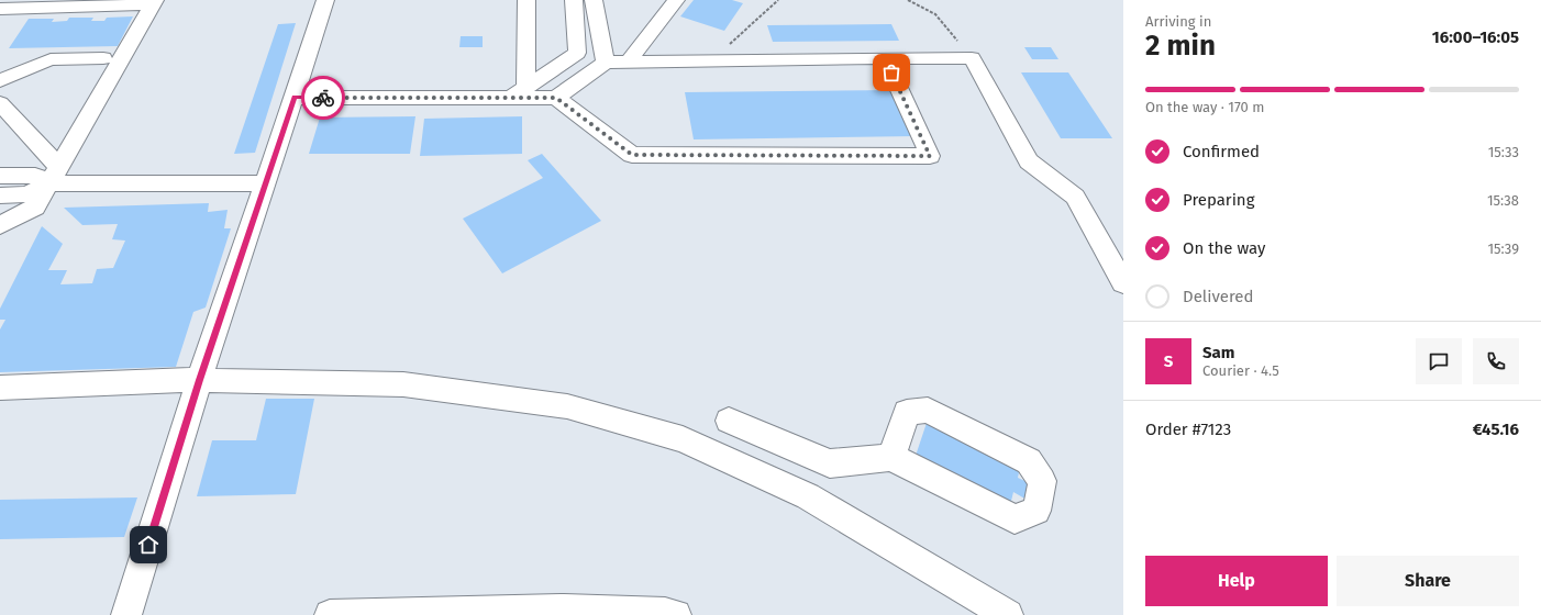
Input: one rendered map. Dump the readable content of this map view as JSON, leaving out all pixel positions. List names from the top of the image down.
{
  "page": {
    "heading": ["2 min", "Arriving in", "16:00–16:05"],
    "panel": [
      "Sam",
      "Courier · 4.5",
      "Order #7123",
      "€45.16"
    ],
    "bar": "On the way · 170 m",
    "list": [
      ["Confirmed", "15:33"],
      ["Preparing", "15:38"],
      ["On the way", "15:39"],
      "Delivered"
    ],
    "round": "S",
    "buttons": ["Help", "Share"]
  }
}
